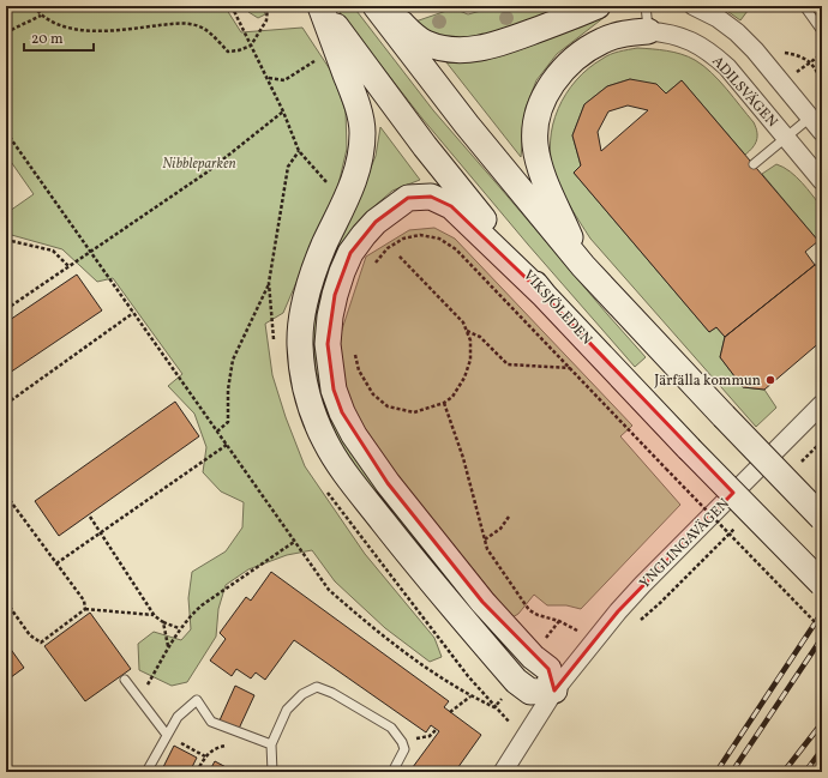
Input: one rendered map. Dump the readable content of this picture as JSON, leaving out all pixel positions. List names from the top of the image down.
{
  "streets": {
    "main road": ["VIKSJÖLEDEN"],
    "street": ["ADILSVÄGEN", "YNGLINGAVÄGEN"]
  },
  "parks": ["Nibbleparken"],
  "places": ["Järfälla kommun"],
  "scale_bar": "20 m"
}
